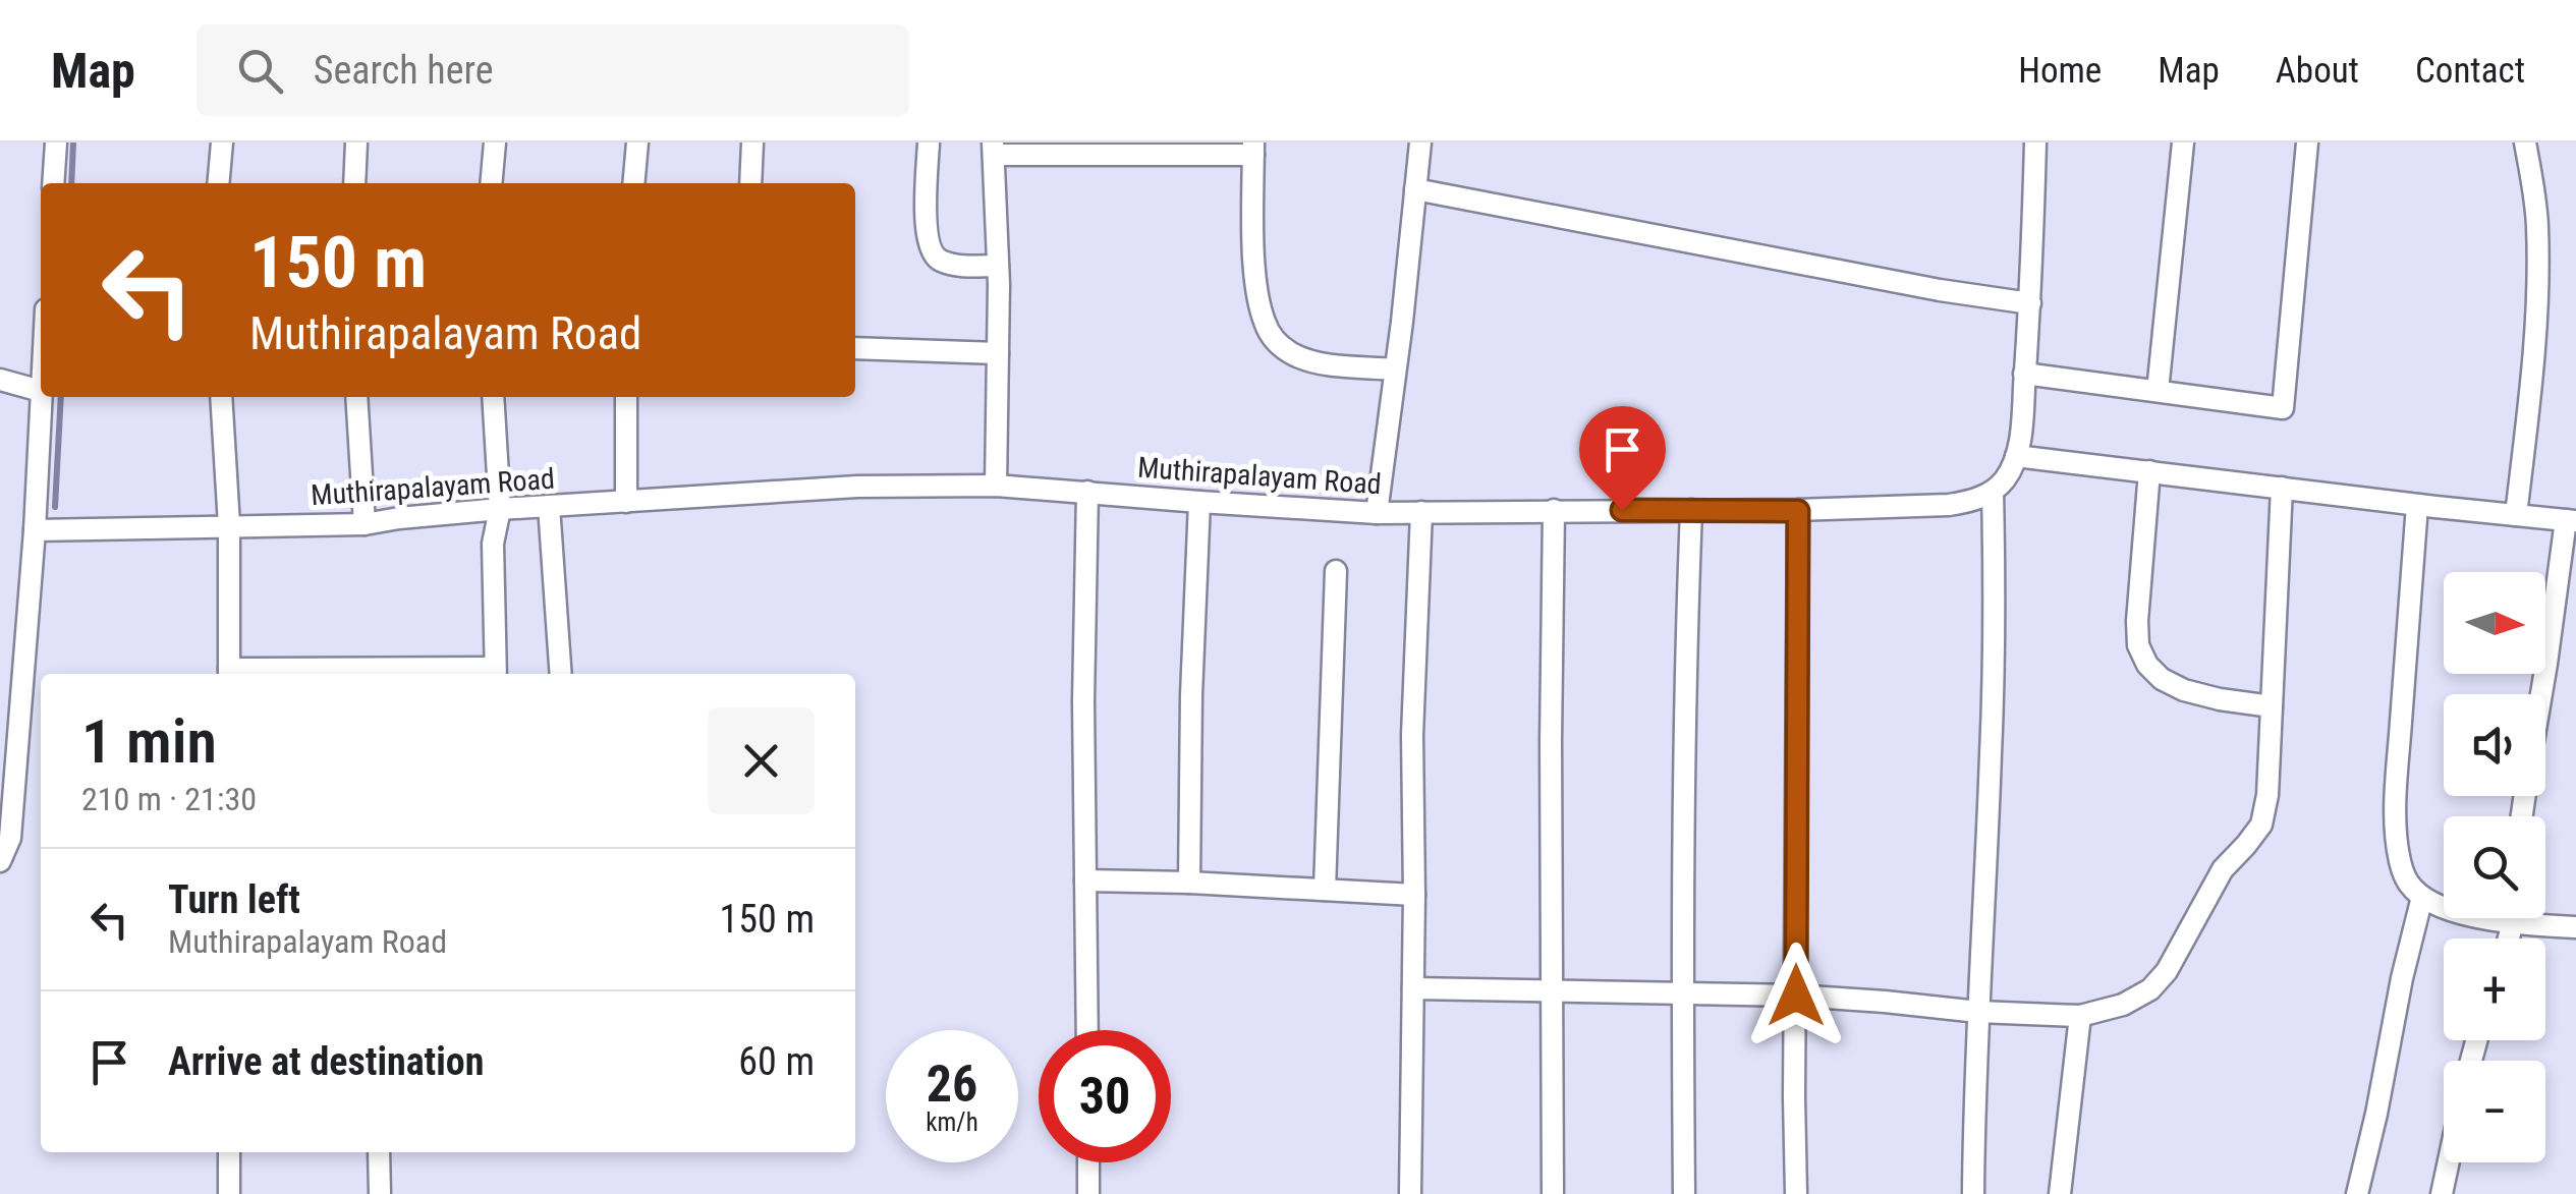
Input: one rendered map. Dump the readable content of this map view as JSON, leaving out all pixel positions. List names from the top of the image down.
{
  "streets": {
    "street": ["Muthirapalayam Road"]
  },
  "north": "right",
  "page": {
    "header": "Map",
    "search": "Search here",
    "nav": [
      "Home",
      "Map",
      "About",
      "Contact"
    ],
    "turn": ["150 m", "Muthirapalayam Road"],
    "map_buttons": ["+", "−"],
    "heading": ["1 min", "210 m · 21:30"],
    "list": [
      {
        "name": "Turn left",
        "note": "Muthirapalayam Road",
        "value": "150 m"
      },
      {
        "name": "Arrive at destination",
        "value": "60 m"
      }
    ],
    "speed": "26 km/h",
    "limit": "30"
  }
}
